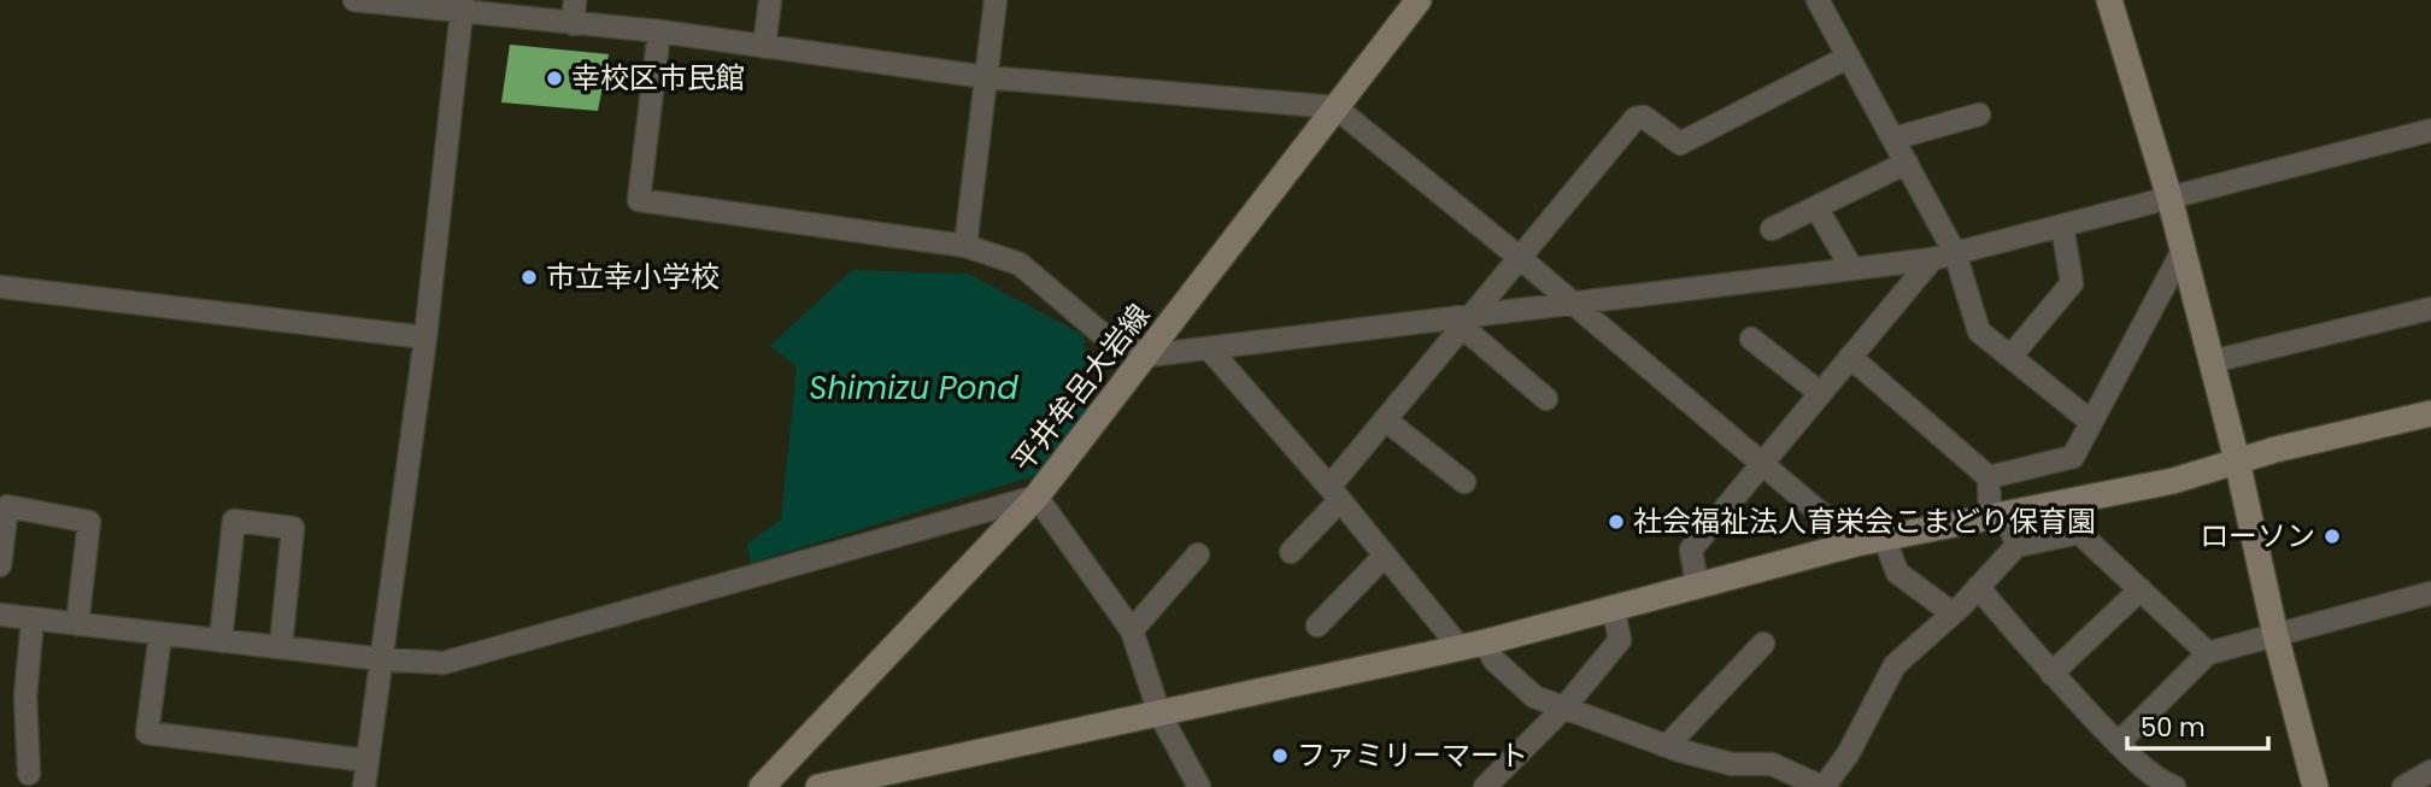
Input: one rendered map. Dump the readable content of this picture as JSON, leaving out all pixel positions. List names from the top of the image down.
{
  "streets": {
    "street": ["平井牟呂大岩線"]
  },
  "water": ["Shimizu Pond"],
  "places": [
    "幸校区市民館",
    "市立幸小学校",
    "社会福祉法人育栄会こまどり保育園",
    "ローソン",
    "ファミリーマート"
  ],
  "scale_bar": "50 m"
}
